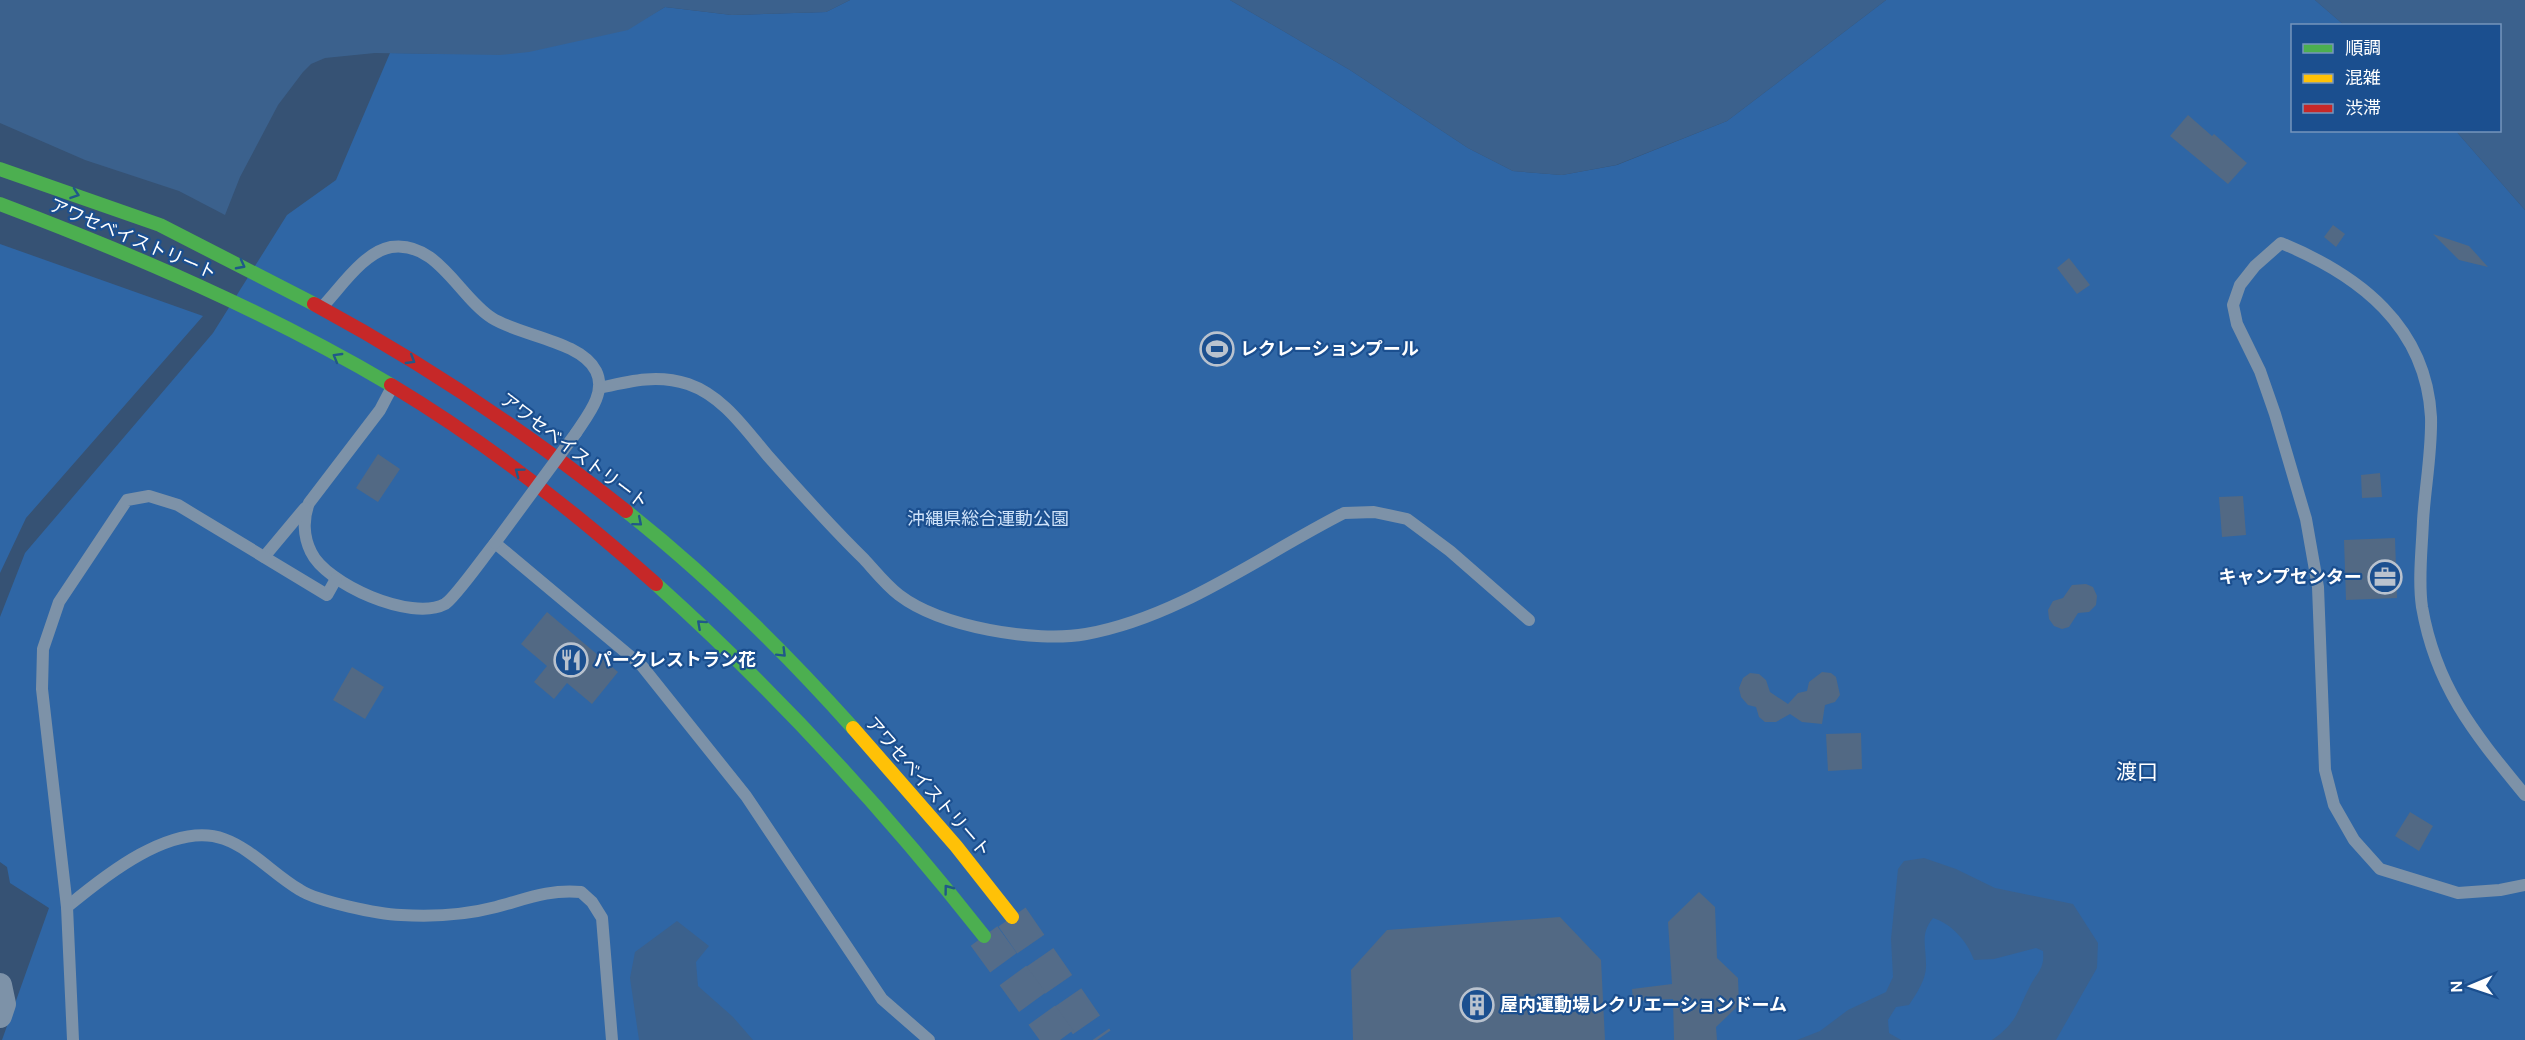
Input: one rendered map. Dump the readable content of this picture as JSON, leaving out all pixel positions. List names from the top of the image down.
{
  "streets": {
    "main road": ["アワセベイストリート"]
  },
  "districts": ["渡口"],
  "parks": ["沖縄県総合運動公園"],
  "places": {
    "sports": ["レクレーションプール"],
    "office": ["キャンプセンター"],
    "restaurant": ["パークレストラン花"],
    "building": ["屋内運動場レクリエーションドーム"]
  },
  "legend": ["順調", "混雑", "渋滞"],
  "north": "left"
}
